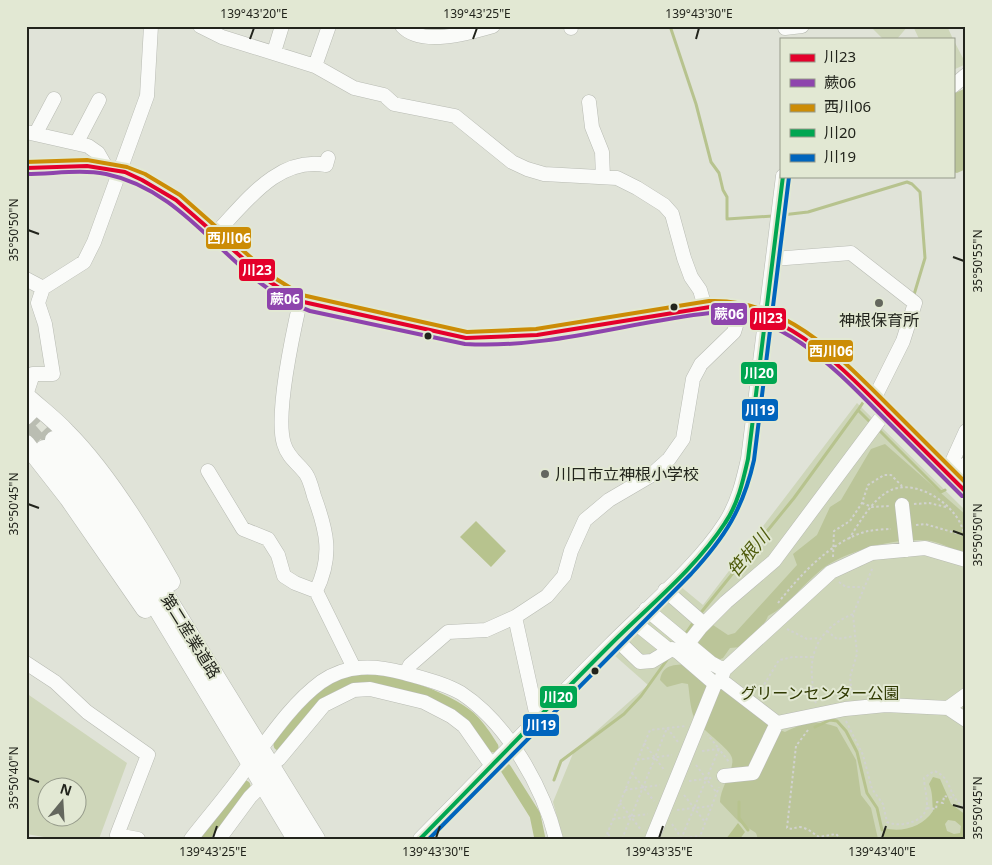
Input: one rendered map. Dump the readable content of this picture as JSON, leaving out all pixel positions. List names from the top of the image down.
{
  "streets": {
    "main road": ["第二産業道路"]
  },
  "water": ["笹根川"],
  "parks": ["グリーンセンター公園"],
  "places": ["神根保育所", "川口市立神根小学校"],
  "lines": [
    "transit line 西川06",
    "transit line 川23",
    "transit line 蕨06",
    "transit line 川20",
    "transit line 川19"
  ],
  "legend": [
    "川23",
    "蕨06",
    "西川06",
    "川20",
    "川19"
  ],
  "north": "top",
  "coordinates": [
    "139°43'20\"E",
    "139°43'25\"E",
    "139°43'30\"E",
    "35°50'50\"N",
    "35°50'55\"N",
    "35°50'45\"N",
    "35°50'40\"N",
    "139°43'35\"E",
    "139°43'40\"E"
  ]
}
